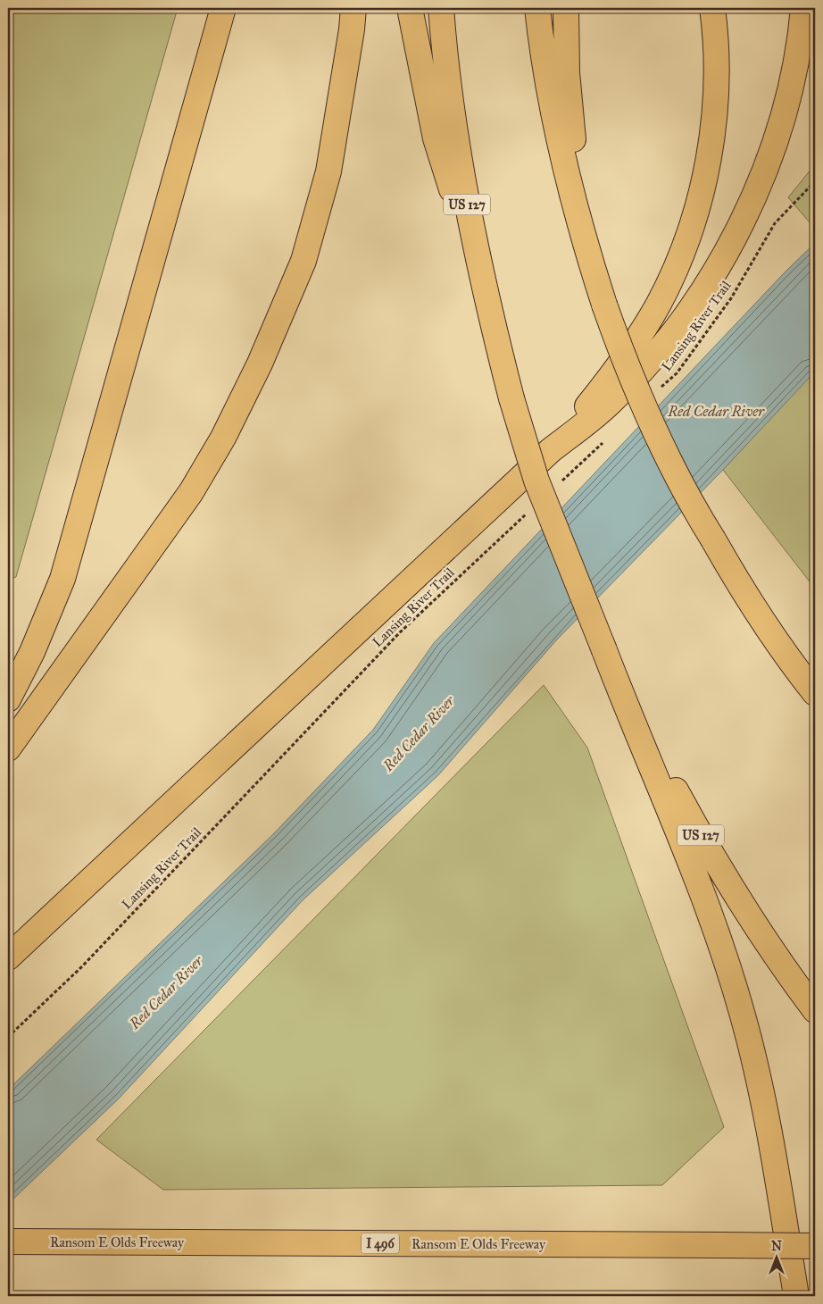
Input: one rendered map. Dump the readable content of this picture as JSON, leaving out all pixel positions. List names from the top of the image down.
{
  "streets": {
    "highway": ["US 127", "Ransom E Olds Freeway", "I 496"],
    "path": ["Lansing River Trail"]
  },
  "water": ["Red Cedar River"],
  "north": "top"
}
